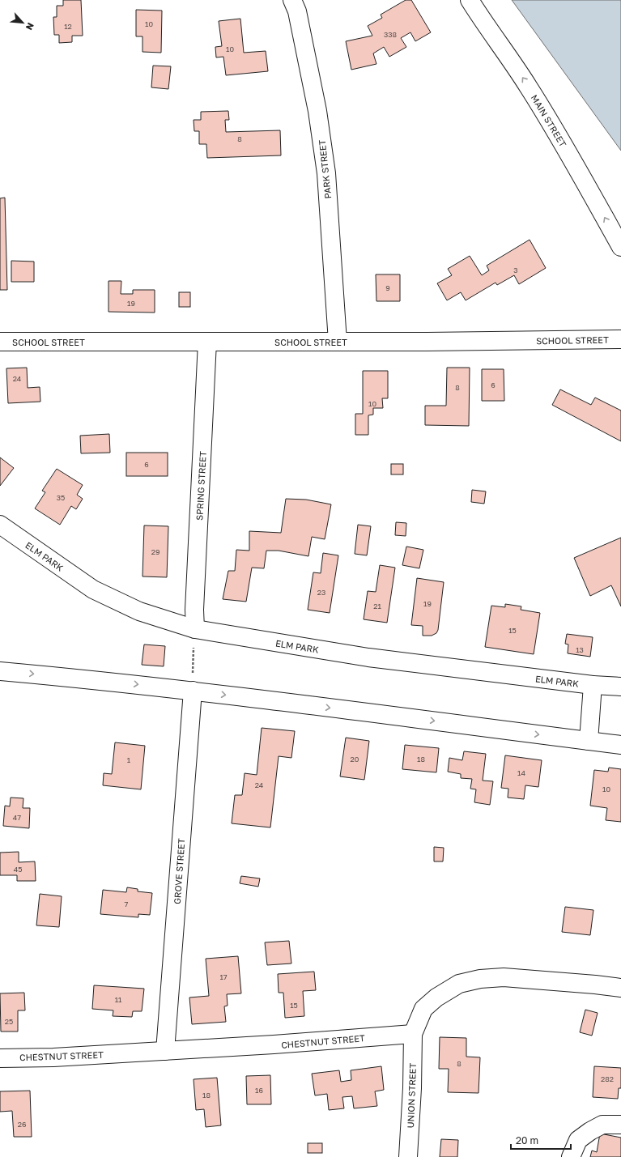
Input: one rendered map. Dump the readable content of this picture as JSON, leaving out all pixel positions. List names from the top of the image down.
{
  "streets": {
    "street": [
      "MAIN STREET",
      "PARK STREET",
      "SCHOOL STREET",
      "SPRING STREET",
      "ELM PARK",
      "GROVE STREET",
      "CHESTNUT STREET",
      "UNION STREET"
    ]
  },
  "crossings": [
    ["PARK STREET", "SCHOOL STREET"],
    ["SCHOOL STREET", "SPRING STREET"],
    ["SPRING STREET", "ELM PARK"],
    ["GROVE STREET", "CHESTNUT STREET"],
    ["CHESTNUT STREET", "UNION STREET"]
  ],
  "one_way": ["MAIN STREET"],
  "house_numbers": [
    "10",
    "12",
    "338",
    "10",
    "8",
    "3",
    "9",
    "19",
    "24",
    "6",
    "8",
    "10",
    "6",
    "35",
    "29",
    "23",
    "19",
    "21",
    "15",
    "13",
    "20",
    "18",
    "1",
    "14",
    "24",
    "10",
    "47",
    "45",
    "7",
    "17",
    "11",
    "15",
    "25",
    "8",
    "282",
    "16",
    "18",
    "26"
  ],
  "scale_bar": "20 m",
  "north": "bottom right"
}
